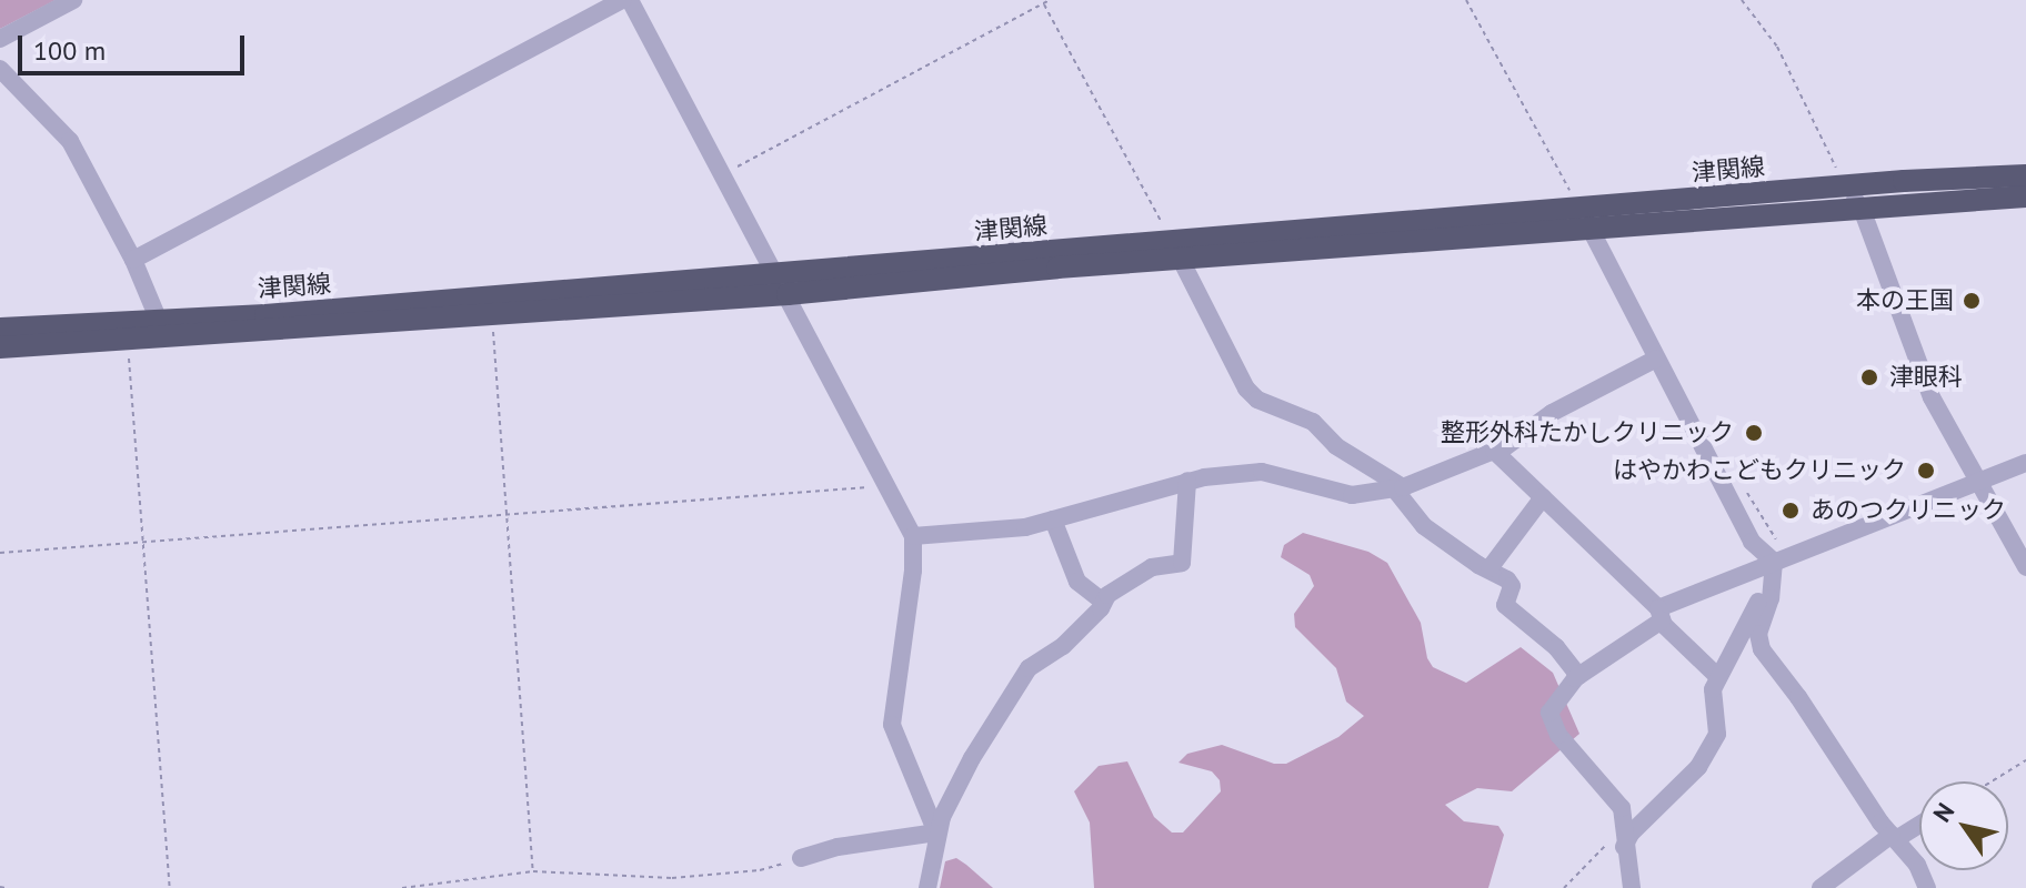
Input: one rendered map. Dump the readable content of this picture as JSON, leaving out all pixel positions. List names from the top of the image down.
{
  "streets": {
    "main road": ["津関線"]
  },
  "places": [
    "本の王国",
    "津眼科",
    "整形外科たかしクリニック",
    "はやかわこどもクリニック",
    "あのつクリニック"
  ],
  "scale_bar": "100 m",
  "north": "top left"
}
